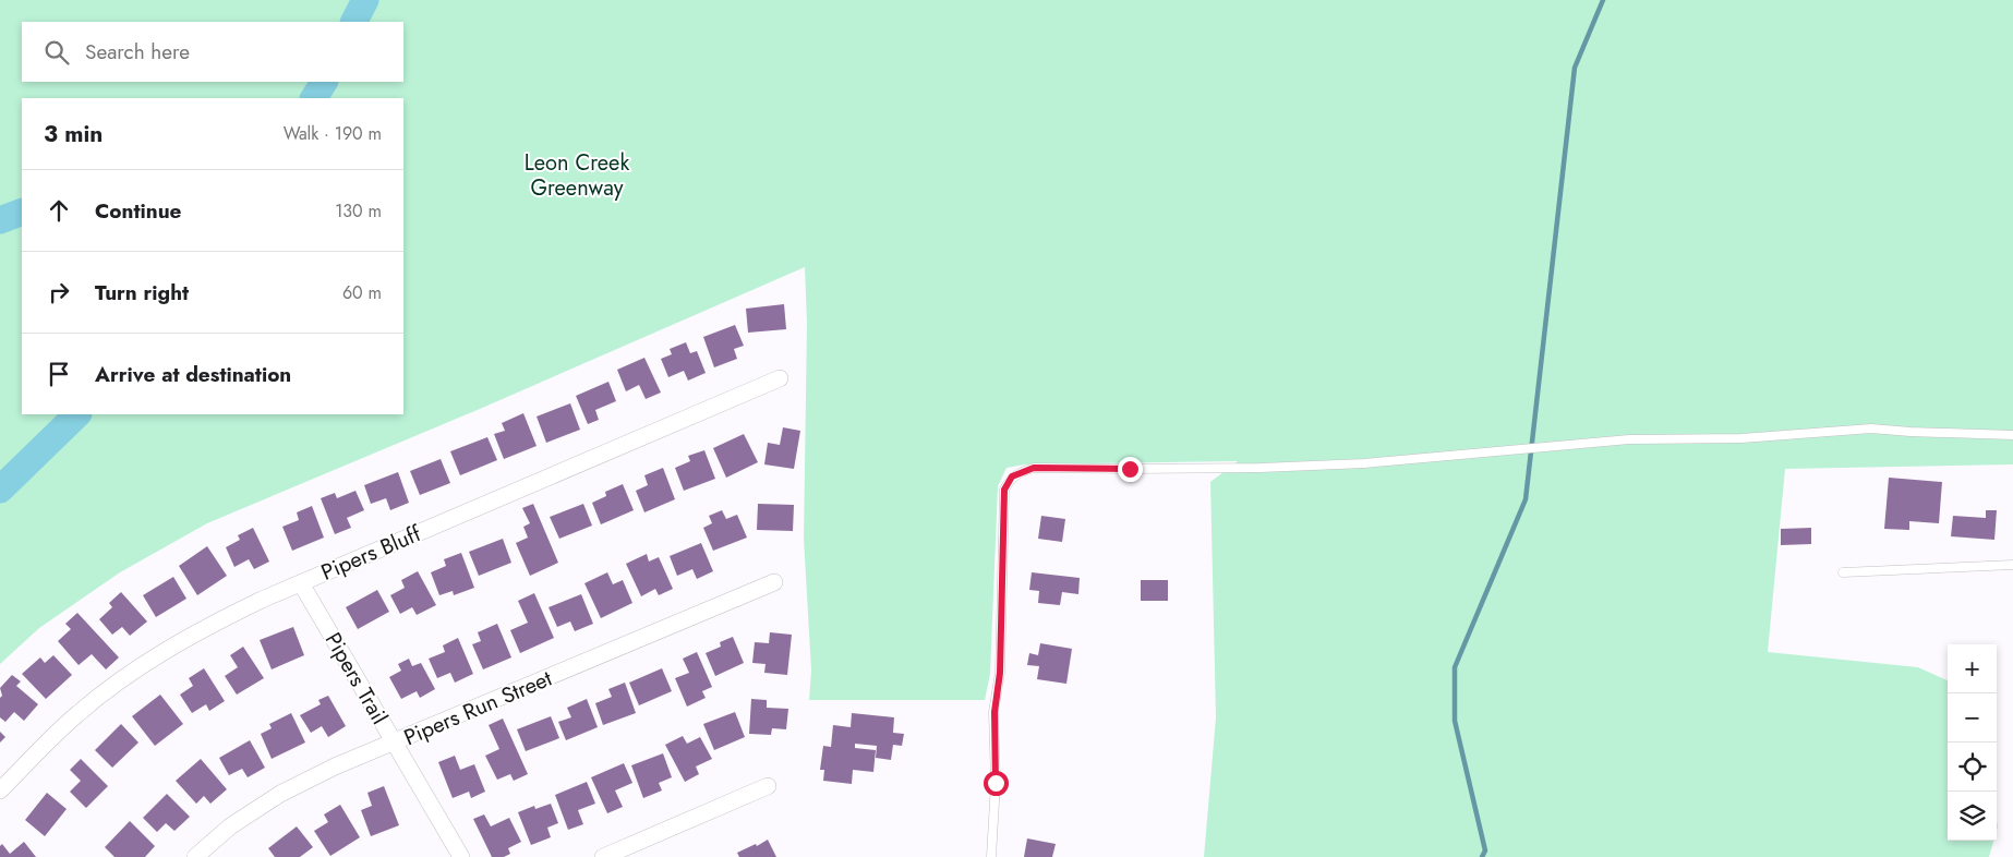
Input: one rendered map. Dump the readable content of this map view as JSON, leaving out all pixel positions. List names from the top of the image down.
{
  "streets": {
    "street": ["Pipers Bluff", "Pipers Trail", "Pipers Run Street"]
  },
  "crossings": [
    ["Pipers Bluff", "Pipers Trail"],
    ["Pipers Trail", "Pipers Run Street"]
  ],
  "parks": ["Leon Creek Greenway"],
  "page": {
    "search": "Search here",
    "heading": ["3 min", "Walk · 190 m"],
    "list": [
      ["Continue", "130 m"],
      ["Turn right", "60 m"],
      "Arrive at destination"
    ],
    "map_buttons": ["+", "−"]
  }
}
